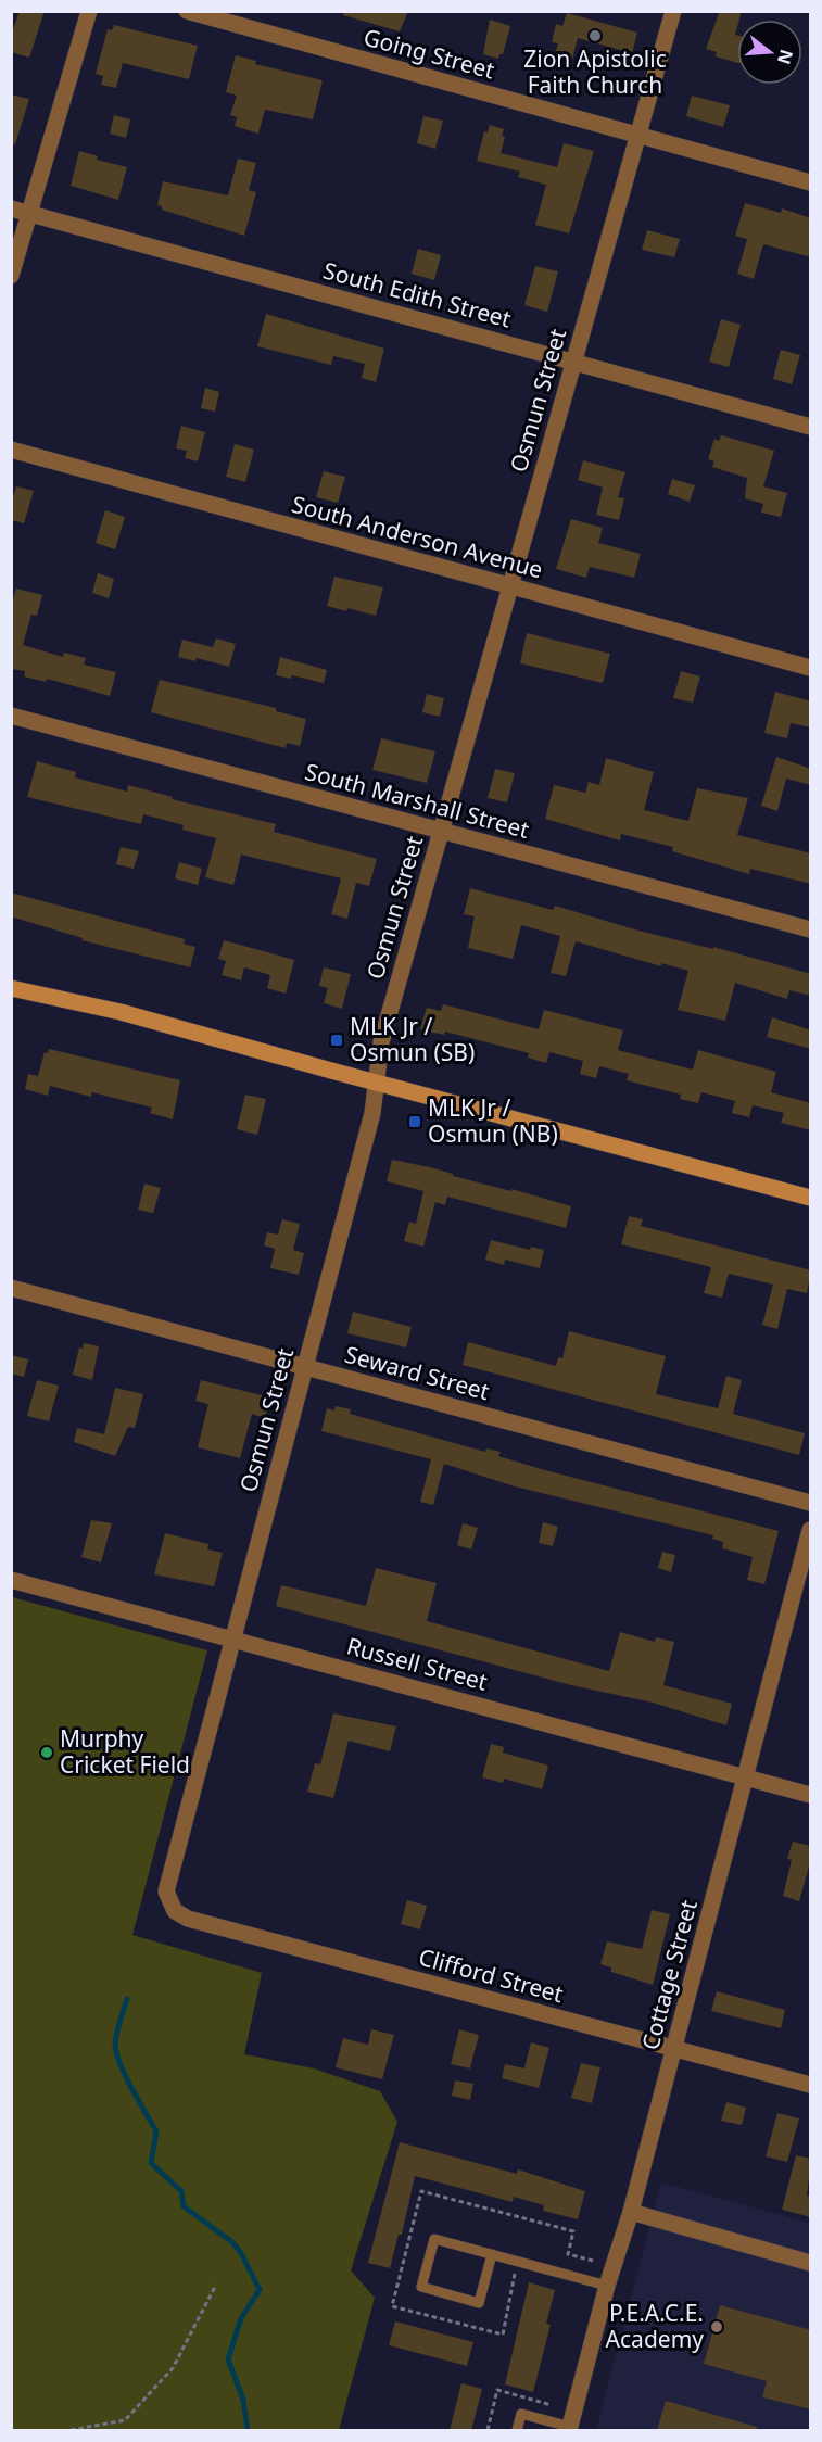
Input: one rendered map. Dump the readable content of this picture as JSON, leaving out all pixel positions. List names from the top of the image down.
{
  "streets": {
    "street": [
      "Going Street",
      "South Edith Street",
      "Osmun Street",
      "South Anderson Avenue",
      "South Marshall Street",
      "Seward Street",
      "Russell Street",
      "Cottage Street",
      "Clifford Street"
    ]
  },
  "crossings": [
    ["Going Street", "Osmun Street"],
    ["South Edith Street", "Osmun Street"],
    ["Osmun Street", "South Anderson Avenue"],
    ["Osmun Street", "South Marshall Street"],
    ["Osmun Street", "Seward Street"],
    ["Osmun Street", "Russell Street"],
    ["Osmun Street", "Clifford Street"],
    ["Russell Street", "Cottage Street"],
    ["Cottage Street", "Clifford Street"]
  ],
  "places": {
    "other": ["Zion Apistolic Faith Church", "Murphy Cricket Field", "P.E.A.C.E. Academy"],
    "transit": ["MLK Jr / Osmun (SB)", "MLK Jr / Osmun (NB)"]
  },
  "north": "right"
}
